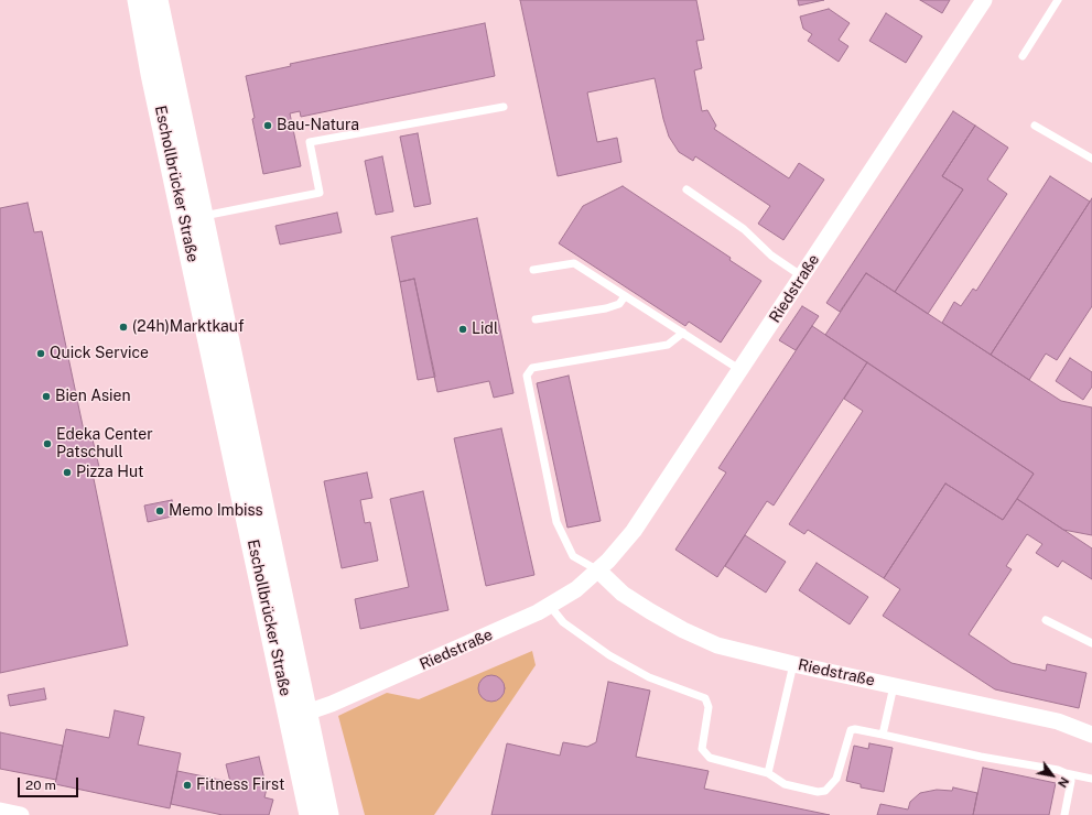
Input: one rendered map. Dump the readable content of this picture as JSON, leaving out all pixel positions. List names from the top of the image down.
{
  "streets": {
    "main road": ["Eschollbrücker Straße"],
    "street": ["Riedstraße"]
  },
  "crossings": [
    ["Eschollbrücker Straße", "Riedstraße"]
  ],
  "places": [
    "Bau-Natura",
    "(24h)Marktkauf",
    "Lidl",
    "Quick Service",
    "Bien Asien",
    "Edeka Center Patschull",
    "Pizza Hut",
    "Memo Imbiss",
    "Fitness First"
  ],
  "scale_bar": "20 m",
  "north": "bottom right"
}
